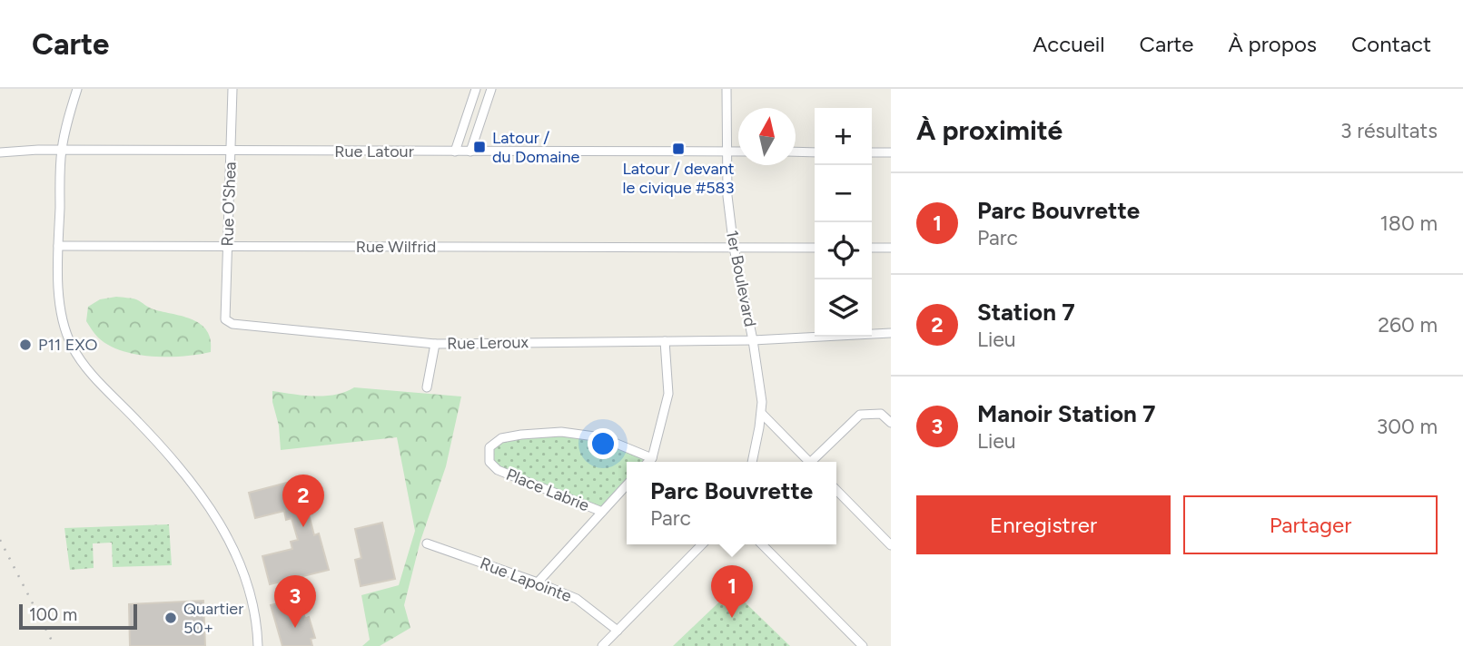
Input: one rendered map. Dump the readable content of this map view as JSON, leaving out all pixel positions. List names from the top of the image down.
{
  "streets": {
    "street": [
      "Rue Latour",
      "Rue O'Shea",
      "Rue Wilfrid",
      "1er Boulevard",
      "Rue Leroux",
      "Place Labrie",
      "Rue Lapointe"
    ]
  },
  "crossings": [
    ["Rue Latour", "Rue O'Shea"],
    ["Rue Latour", "1er Boulevard"],
    ["Rue O'Shea", "Rue Wilfrid"],
    ["Rue O'Shea", "Rue Leroux"],
    ["Rue Wilfrid", "1er Boulevard"],
    ["1er Boulevard", "Rue Leroux"]
  ],
  "places": {
    "transit": ["Latour / du Domaine", "Latour / devant le civique #583"],
    "other": ["P11 EXO", "Quartier 50+"]
  },
  "scale_bar": "100 m",
  "north": "top",
  "page": {
    "header": "Carte",
    "nav": [
      "Accueil",
      "Carte",
      "À propos",
      "Contact"
    ],
    "heading": ["À proximité", "3 résultats"],
    "map_buttons": ["+", "−"],
    "list": [
      {
        "mark": "1",
        "name": "Parc Bouvrette",
        "note": "Parc",
        "value": "180 m"
      },
      {
        "mark": "2",
        "name": "Station 7",
        "note": "Lieu",
        "value": "260 m"
      },
      {
        "mark": "3",
        "name": "Manoir Station 7",
        "note": "Lieu",
        "value": "300 m"
      }
    ],
    "popup": ["Parc Bouvrette", "Parc"],
    "pins": ["2", "1", "3"],
    "buttons": ["Enregistrer", "Partager"],
    "scale": "100 m"
  }
}
